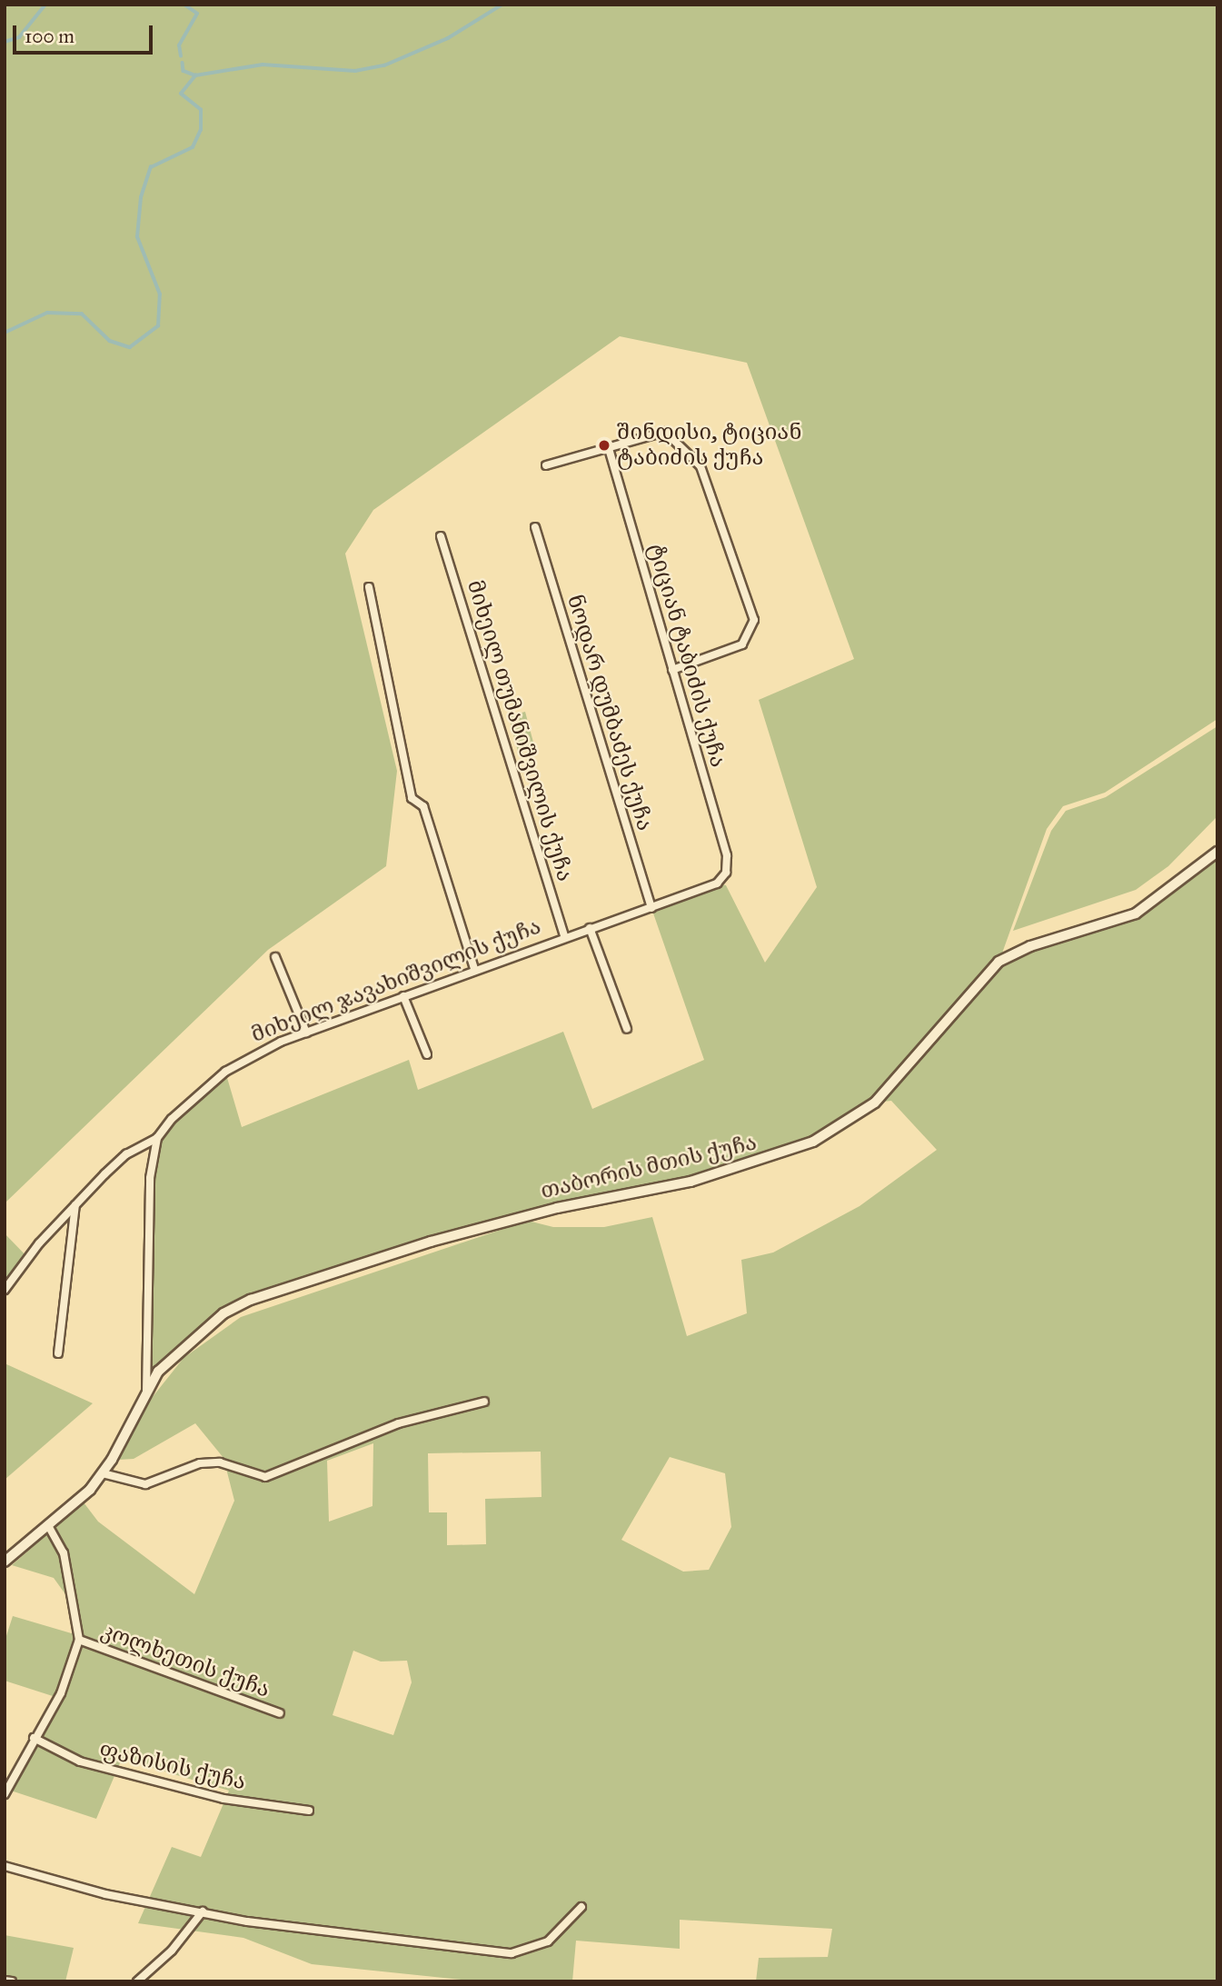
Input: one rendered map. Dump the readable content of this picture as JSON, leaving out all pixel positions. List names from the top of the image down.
{
  "streets": {
    "main road": ["თაბორის მთის ქუჩა"],
    "street": [
      "ტიციან ტაბიძის ქუჩა",
      "ნოდარ დუმბაძეს ქუჩა",
      "მიხეილ თუმანიშვილის ქუჩა",
      "მიხეილ ჯავახიშვილის ქუჩა",
      "კოლხეთის ქუჩა",
      "ფაზისის ქუჩა"
    ]
  },
  "crossings": [
    ["ტიციან ტაბიძის ქუჩა", "მიხეილ ჯავახიშვილის ქუჩა"],
    ["ნოდარ დუმბაძეს ქუჩა", "მიხეილ ჯავახიშვილის ქუჩა"],
    ["მიხეილ თუმანიშვილის ქუჩა", "მიხეილ ჯავახიშვილის ქუჩა"]
  ],
  "places": ["შინდისი, ტიციან ტაბიძის ქუჩა"],
  "scale_bar": "100 m"
}
